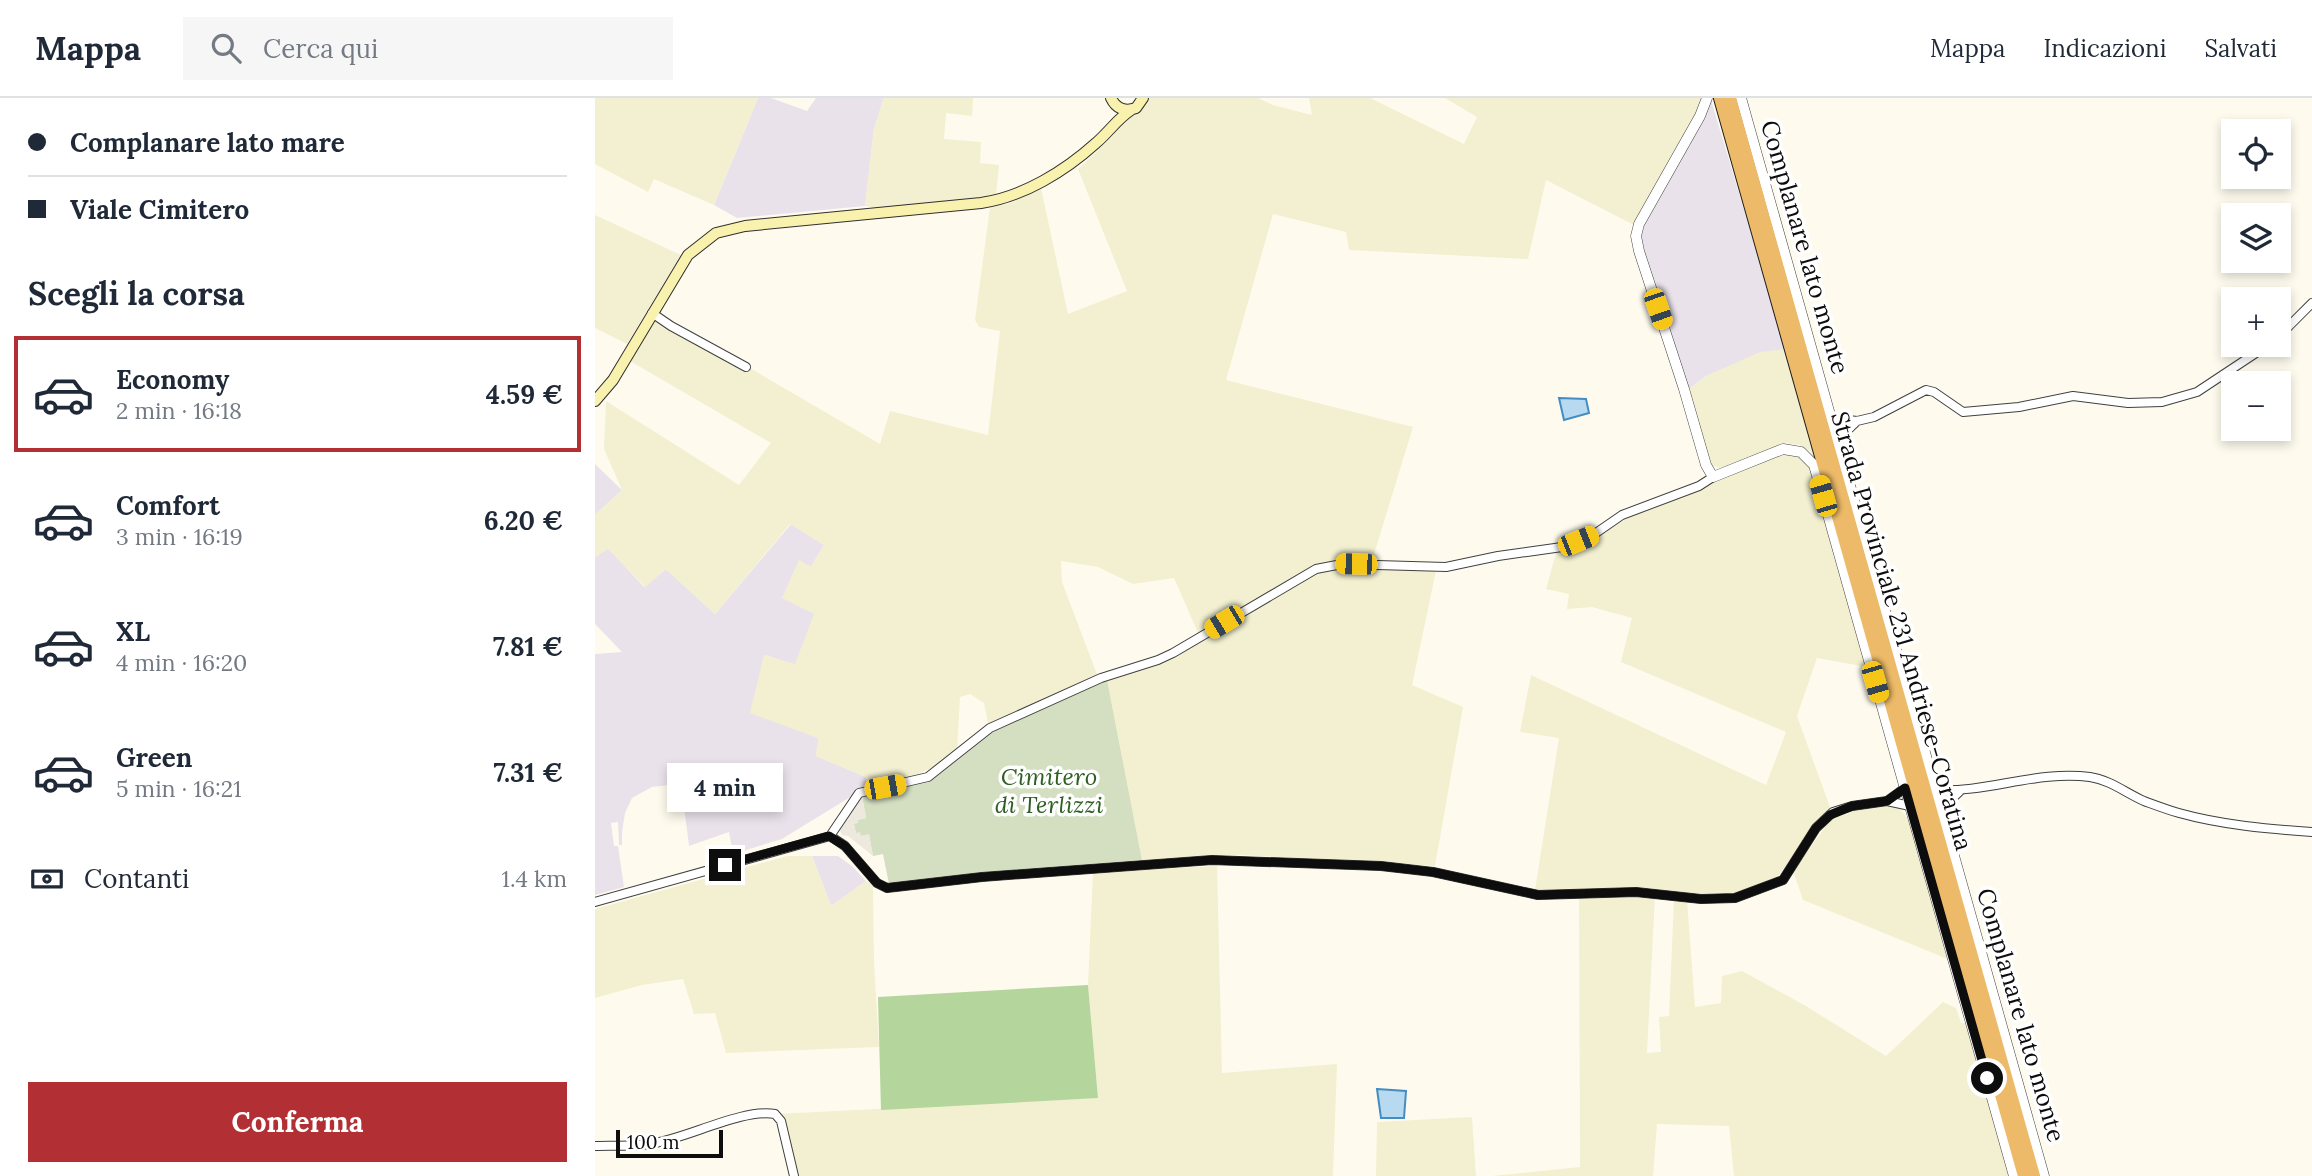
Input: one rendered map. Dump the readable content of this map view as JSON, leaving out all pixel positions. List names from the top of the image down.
{
  "streets": {
    "highway": ["Strada Provinciale 231 Andriese-Coratina"],
    "street": ["Complanare lato monte"]
  },
  "parks": ["Cimitero di Terlizzi"],
  "scale_bar": "100 m",
  "page": {
    "header": "Mappa",
    "search": "Cerca qui",
    "nav": ["Mappa", "Indicazioni", "Salvati"],
    "banner": ["Complanare lato mare", "Viale Cimitero"],
    "map_buttons": ["+", "−"],
    "heading": "Scegli la corsa",
    "list": [
      {
        "name": "Economy",
        "note": "2 min · 16:18",
        "value": "4.59 €"
      },
      {
        "name": "Comfort",
        "note": "3 min · 16:19",
        "value": "6.20 €"
      },
      {
        "name": "XL",
        "note": "4 min · 16:20",
        "value": "7.81 €"
      },
      {
        "name": "Green",
        "note": "5 min · 16:21",
        "value": "7.31 €"
      }
    ],
    "bubble": "4 min",
    "pay": ["Contanti", "1.4 km"],
    "buttons": "Conferma",
    "scale": "100 m"
  }
}
